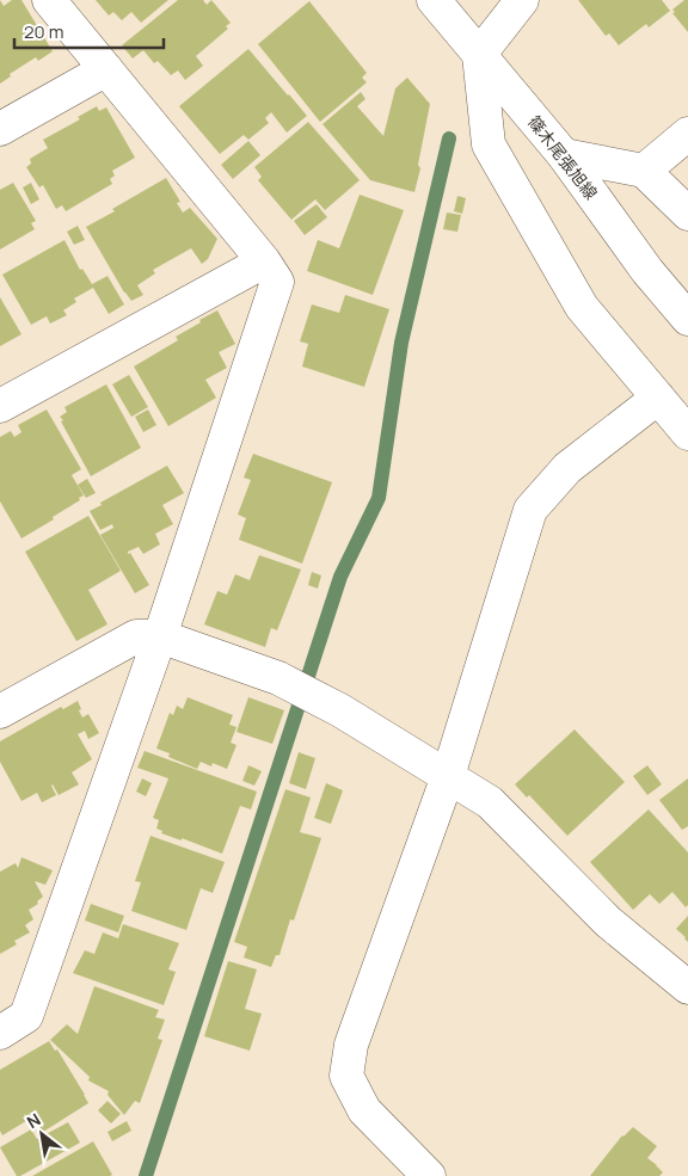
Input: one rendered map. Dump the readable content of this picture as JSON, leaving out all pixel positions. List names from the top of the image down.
{
  "streets": {
    "street": ["篠木尾張旭線"]
  },
  "scale_bar": "20 m",
  "north": "top left"
}
